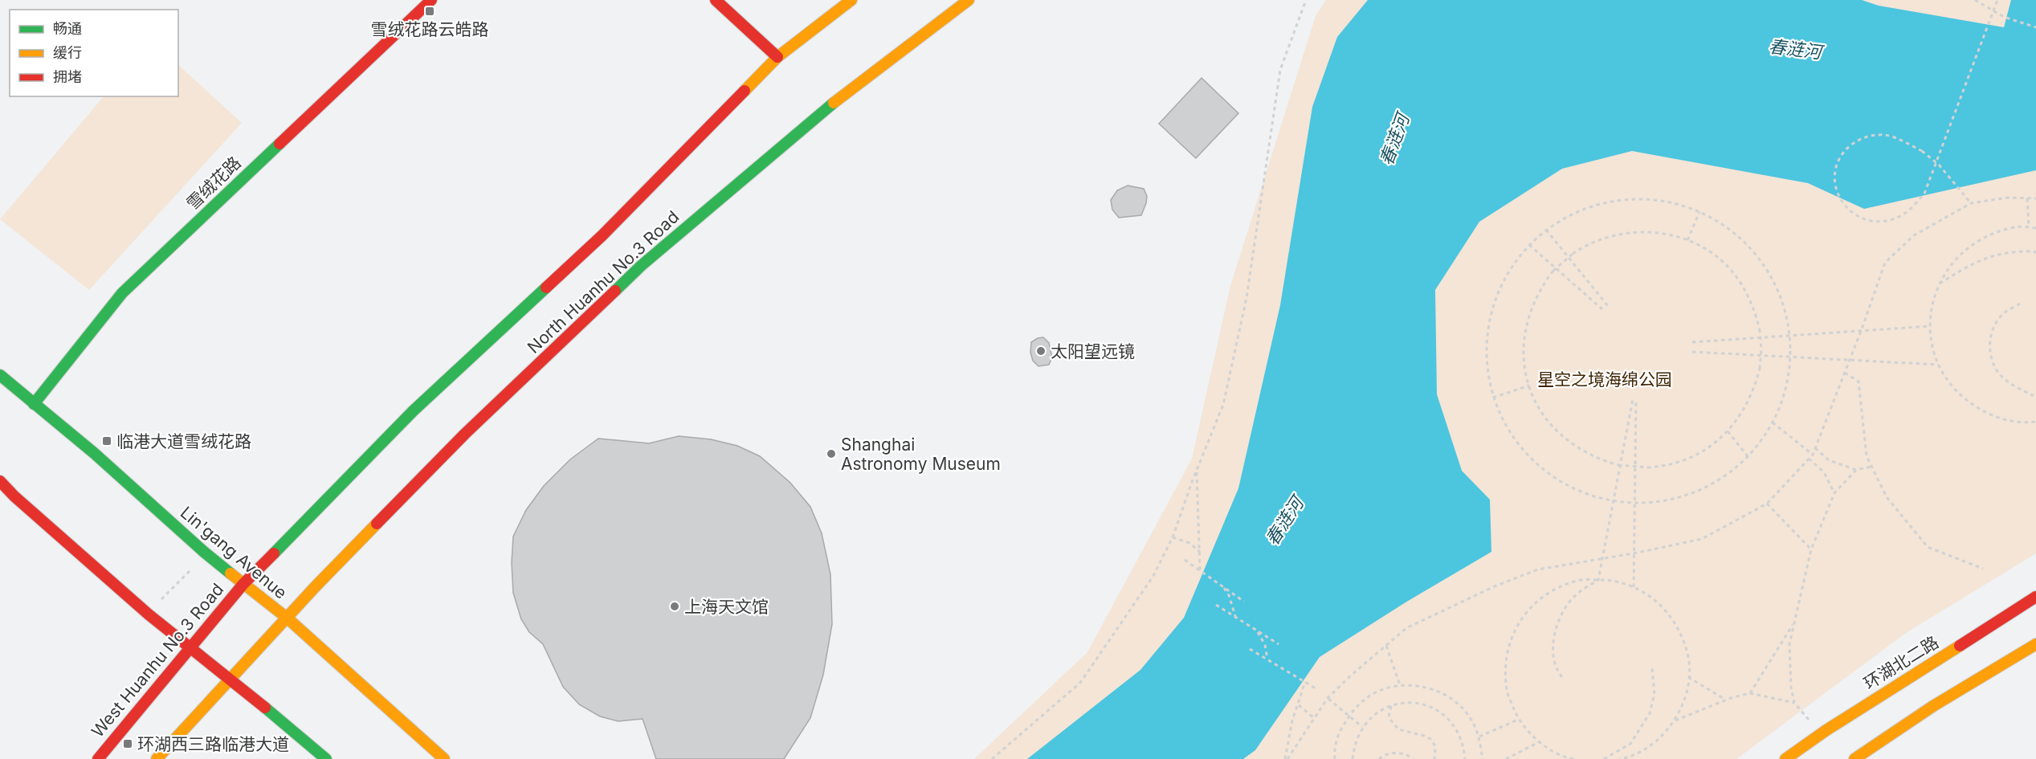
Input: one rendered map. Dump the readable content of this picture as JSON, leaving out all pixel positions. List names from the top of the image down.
{
  "streets": {
    "main road": [
      "雪绒花路",
      "North Huanhu No.3 Road",
      "Lin'gang Avenue",
      "West Huanhu No.3 Road",
      "环湖北二路"
    ]
  },
  "crossings": [
    ["雪绒花路", "Lin'gang Avenue"],
    ["North Huanhu No.3 Road", "Lin'gang Avenue"],
    ["North Huanhu No.3 Road", "West Huanhu No.3 Road"],
    ["Lin'gang Avenue", "West Huanhu No.3 Road"]
  ],
  "water": ["春涟河"],
  "parks": ["星空之境海绵公园"],
  "places": {
    "transit": ["雪绒花路云皓路", "临港大道雪绒花路", "环湖西三路临港大道"],
    "other": ["太阳望远镜", "Shanghai Astronomy Museum", "上海天文馆"]
  },
  "legend": ["畅通", "缓行", "拥堵"]
}
